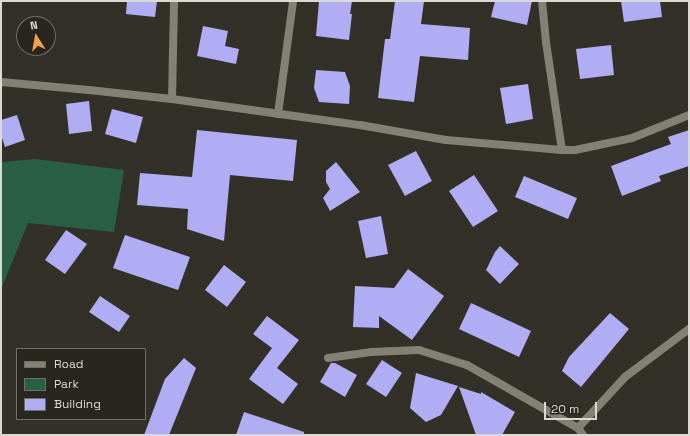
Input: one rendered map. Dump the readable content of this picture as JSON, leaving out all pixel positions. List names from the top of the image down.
{
  "legend": ["Road", "Park", "Building"],
  "scale_bar": "20 m",
  "north": "top"
}
